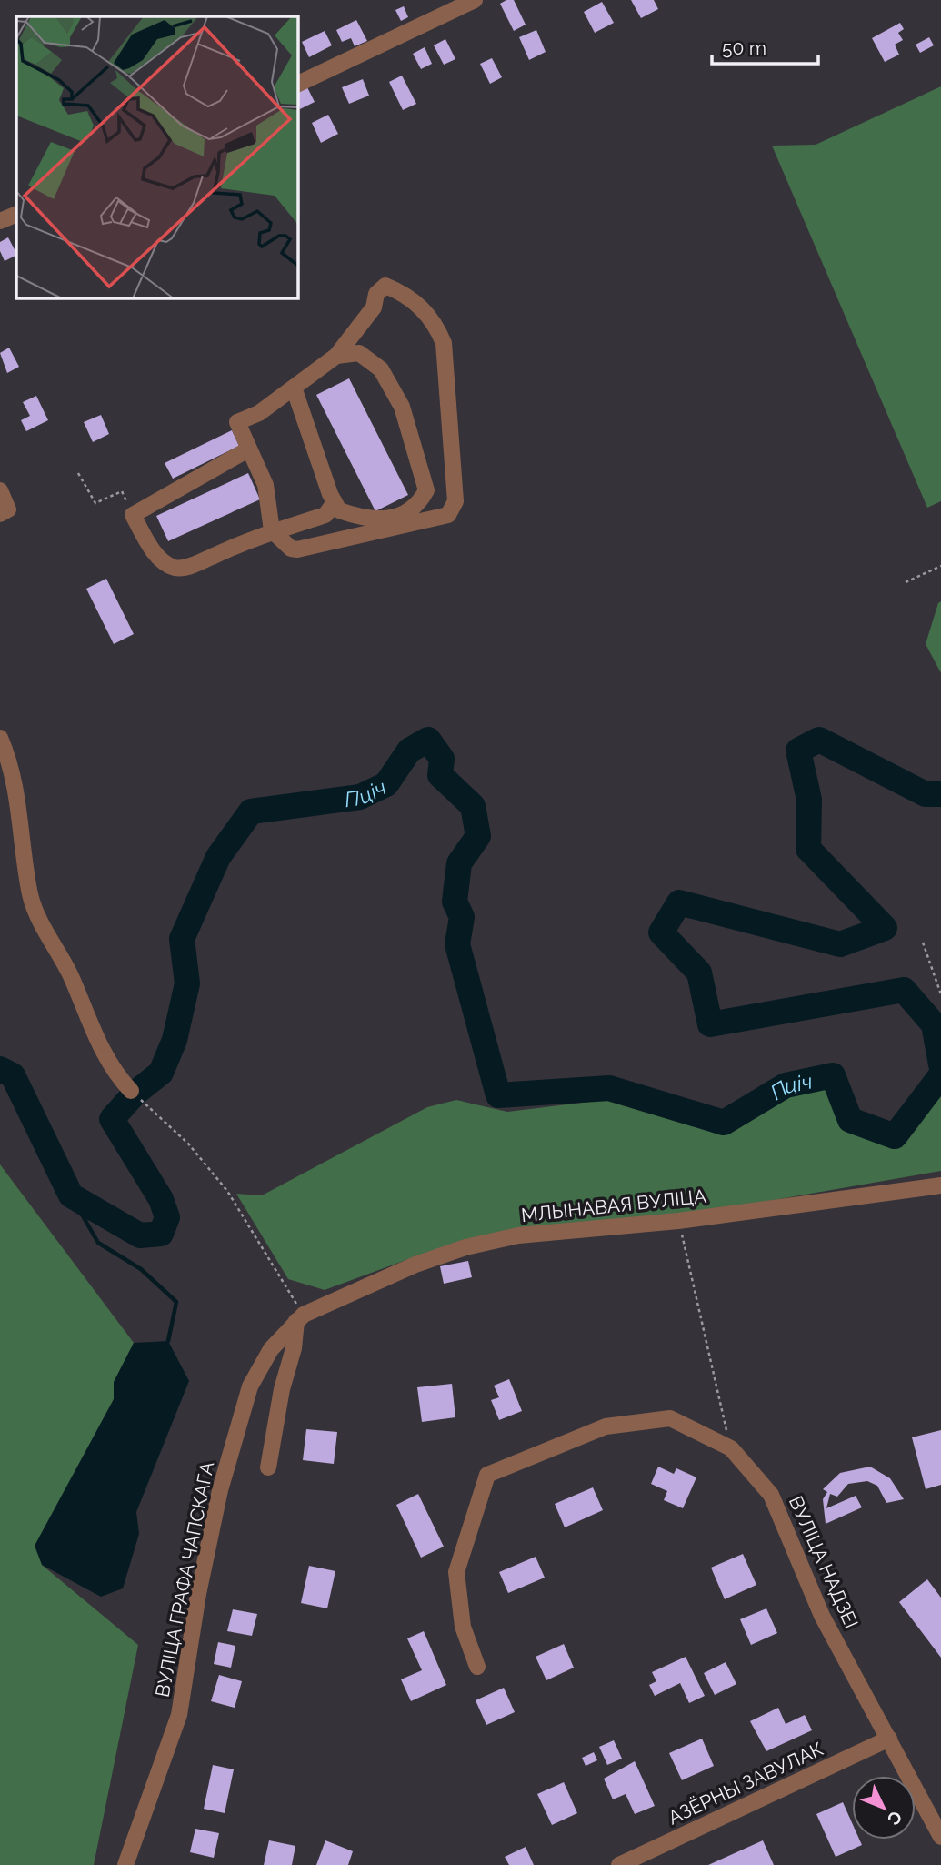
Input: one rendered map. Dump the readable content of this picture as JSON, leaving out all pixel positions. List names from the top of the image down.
{
  "streets": {
    "street": [
      "МЛЫНАВАЯ ВУЛІЦА",
      "ВУЛІЦА НАДЗЕІ",
      "ВУЛІЦА ГРАФА ЧАПСКАГА",
      "АЗЁРНЫ ЗАВУЛАК"
    ]
  },
  "crossings": [
    ["МЛЫНАВАЯ ВУЛІЦА", "ВУЛІЦА ГРАФА ЧАПСКАГА"],
    ["ВУЛІЦА НАДЗЕІ", "АЗЁРНЫ ЗАВУЛАК"]
  ],
  "water": ["Пціч"],
  "scale_bar": "50 m",
  "north": "bottom right"
}
